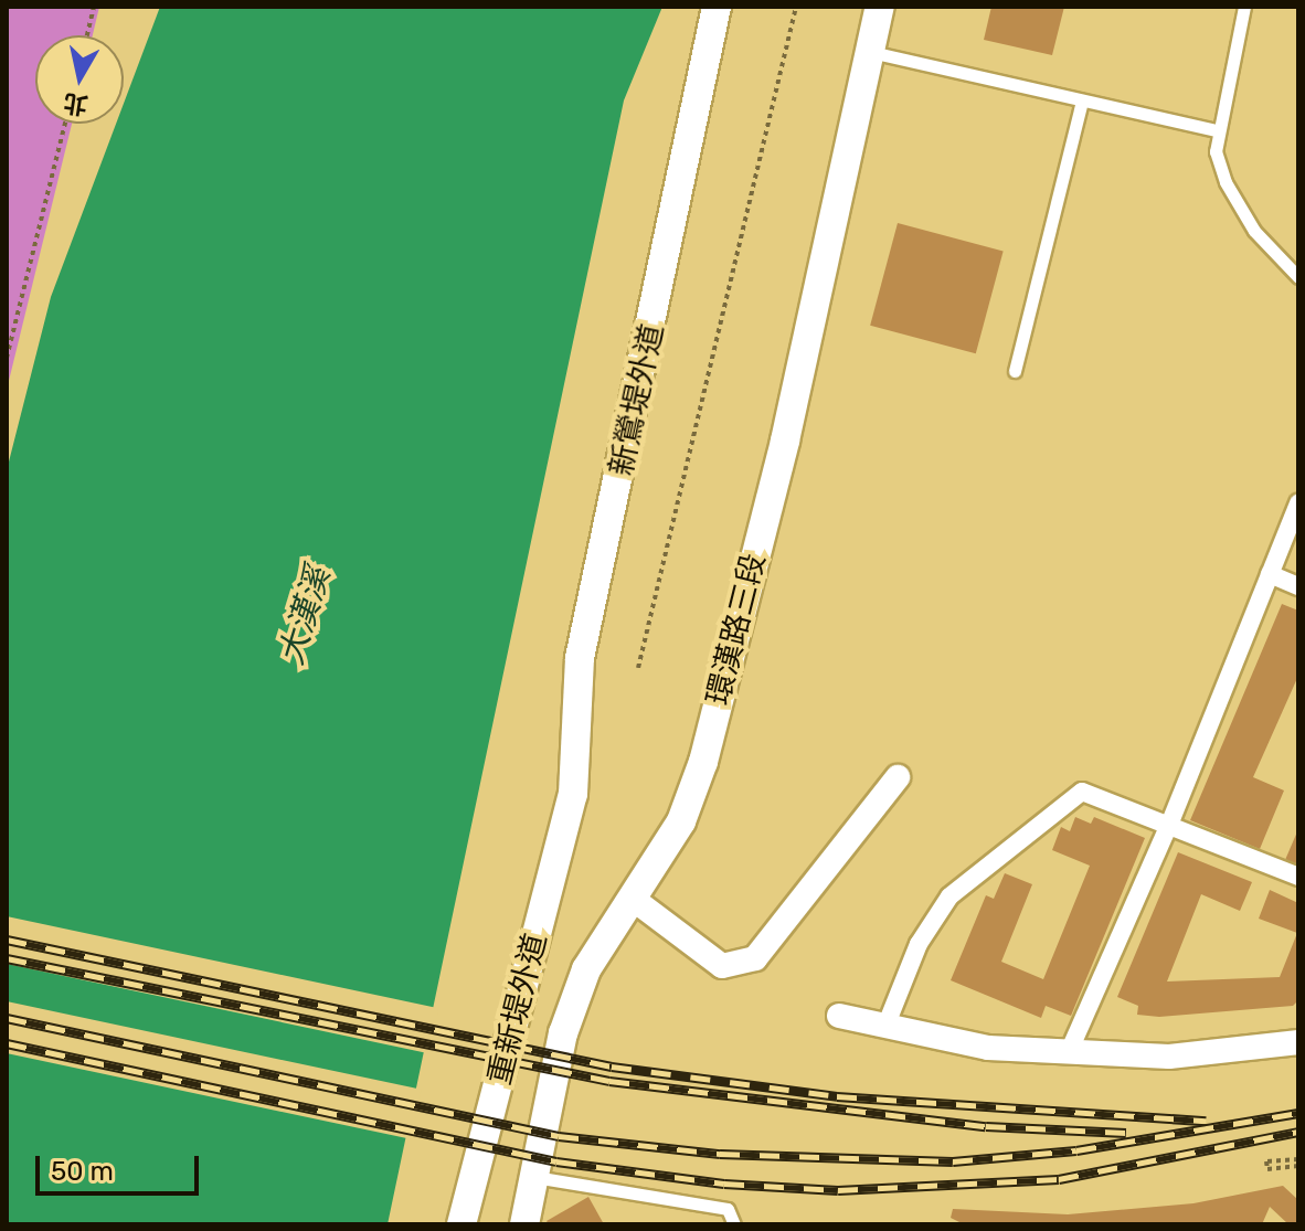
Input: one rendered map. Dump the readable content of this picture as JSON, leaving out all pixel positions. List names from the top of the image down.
{
  "streets": {
    "street": ["新鶯堤外道", "環漢路三段", "重新堤外道"]
  },
  "crossings": [
    ["新鶯堤外道", "重新堤外道"]
  ],
  "water": ["大漢溪"],
  "scale_bar": "50 m",
  "north": "bottom"
}
